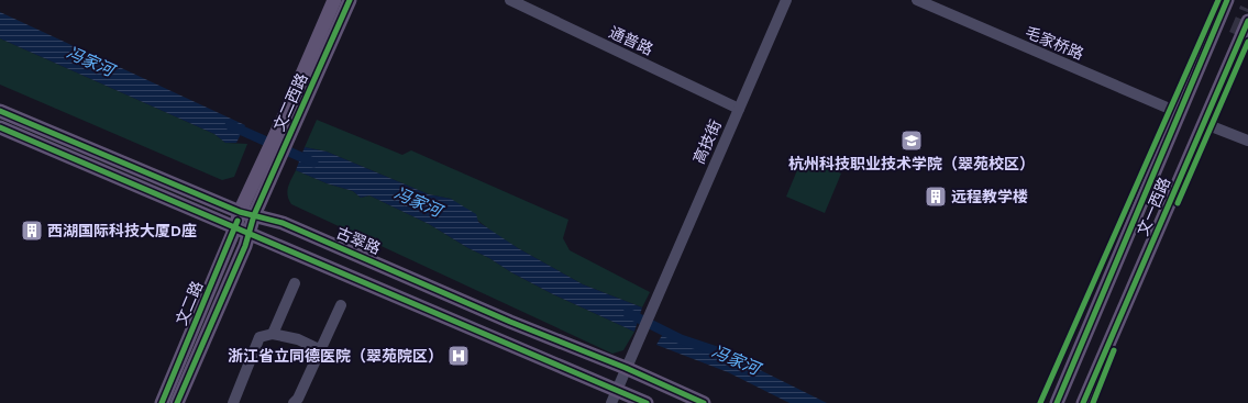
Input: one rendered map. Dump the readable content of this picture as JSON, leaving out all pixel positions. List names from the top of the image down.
{
  "streets": {
    "main road": [
      "文二西路",
      "文一西路",
      "古翠路",
      "文二路"
    ],
    "street": ["通普路", "毛家桥路", "高技街"]
  },
  "crossings": [
    ["通普路", "高技街"],
    ["毛家桥路", "文一西路"],
    ["文二西路", "古翠路"],
    ["文二西路", "文二路"],
    ["高技街", "古翠路"],
    ["古翠路", "文二路"]
  ],
  "water": ["冯家河"],
  "places": {
    "school or university": ["杭州科技职业技术学院（翠苑校区）"],
    "building": ["远程教学楼", "西湖国际科技大厦D座"],
    "hospital": ["浙江省立同德医院（翠苑院区）"]
  }
}
